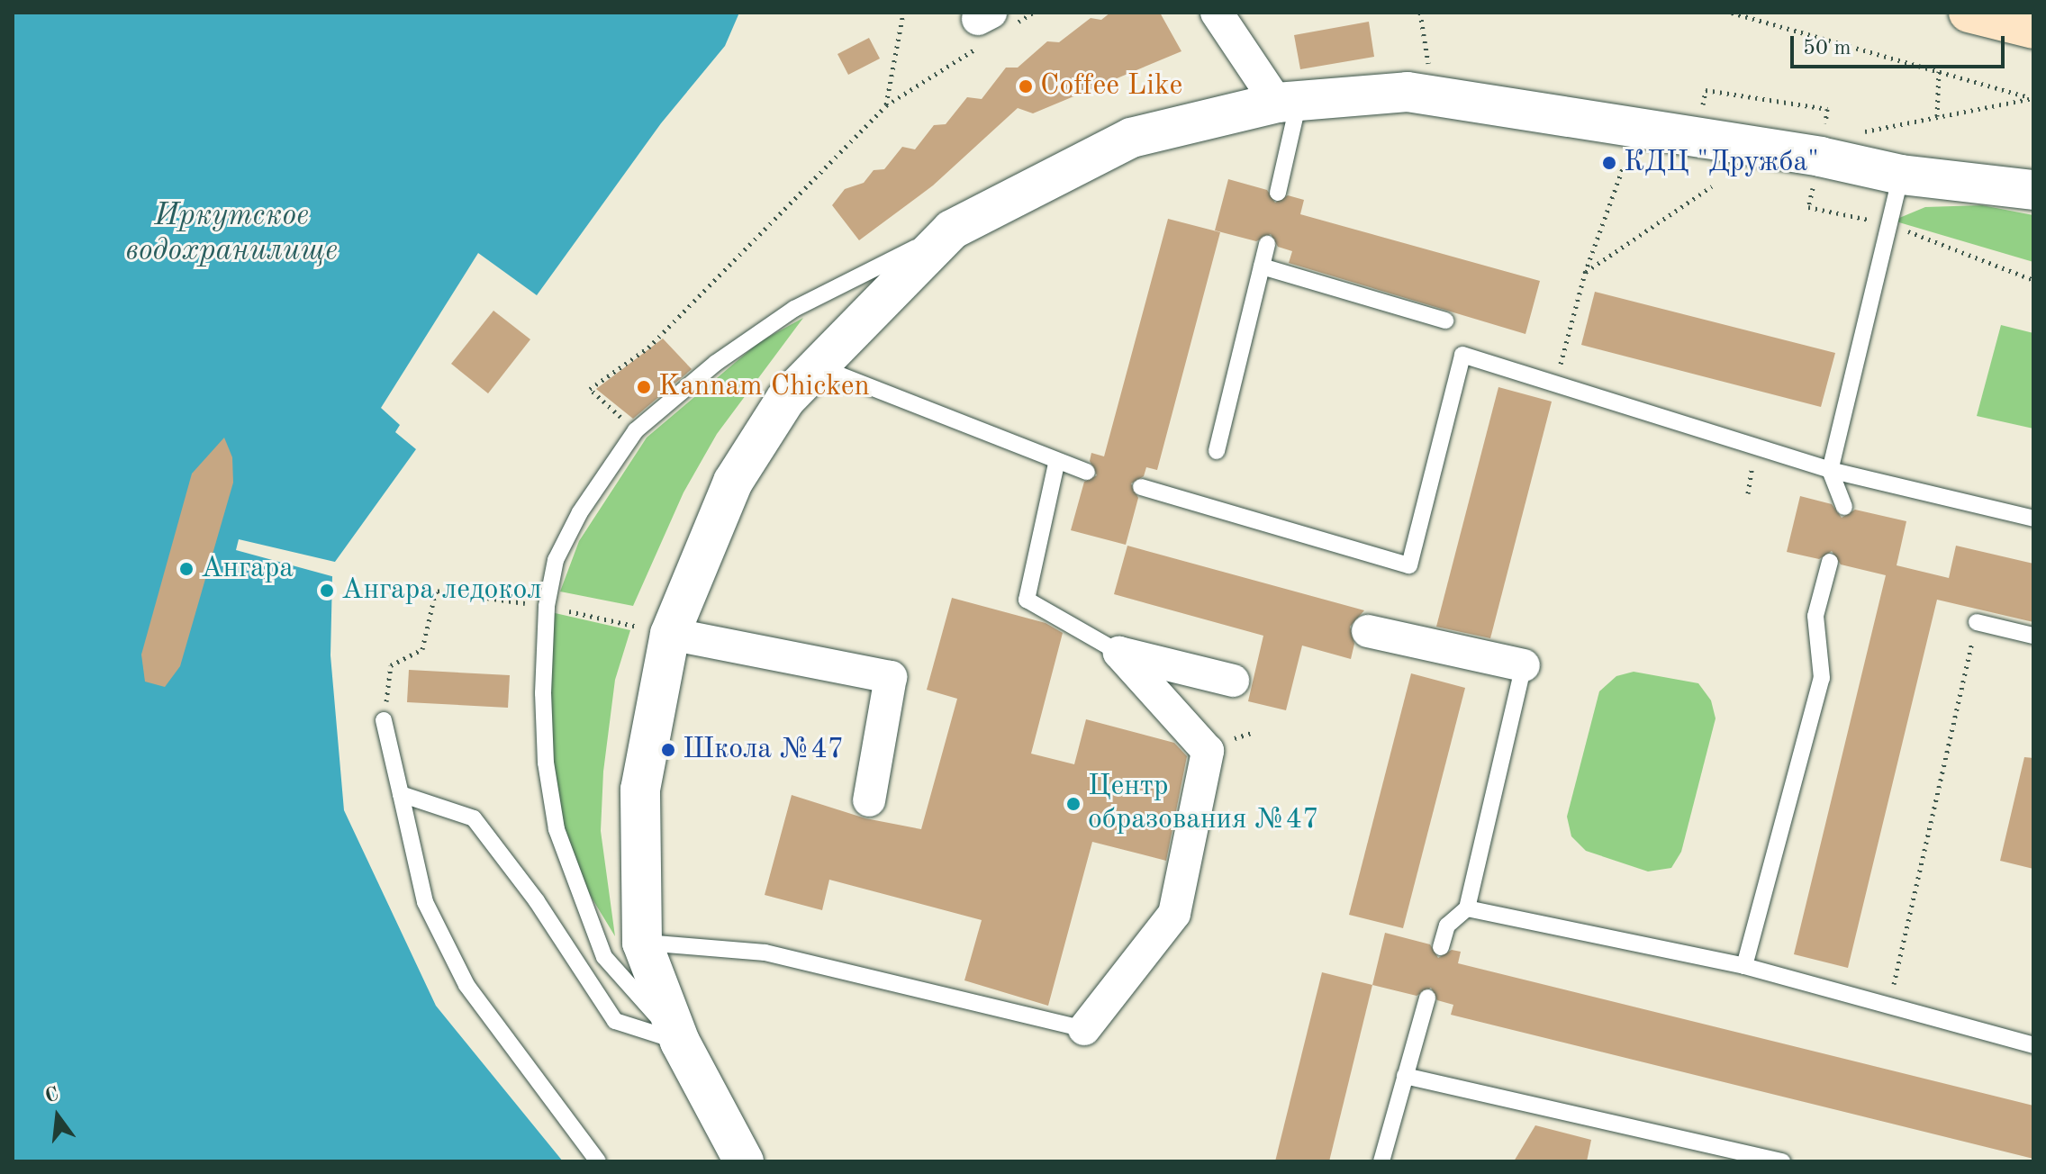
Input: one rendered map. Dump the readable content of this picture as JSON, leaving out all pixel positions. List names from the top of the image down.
{
  "water": ["Иркутское водохранилище"],
  "places": [
    "Coffee Like",
    "КДЦ \"Дружба\"",
    "Kannam Chicken",
    "Ангара",
    "Ангара ледокол",
    "Школа №47",
    "Центр образования №47"
  ],
  "scale_bar": "50 m",
  "north": "top"
}
